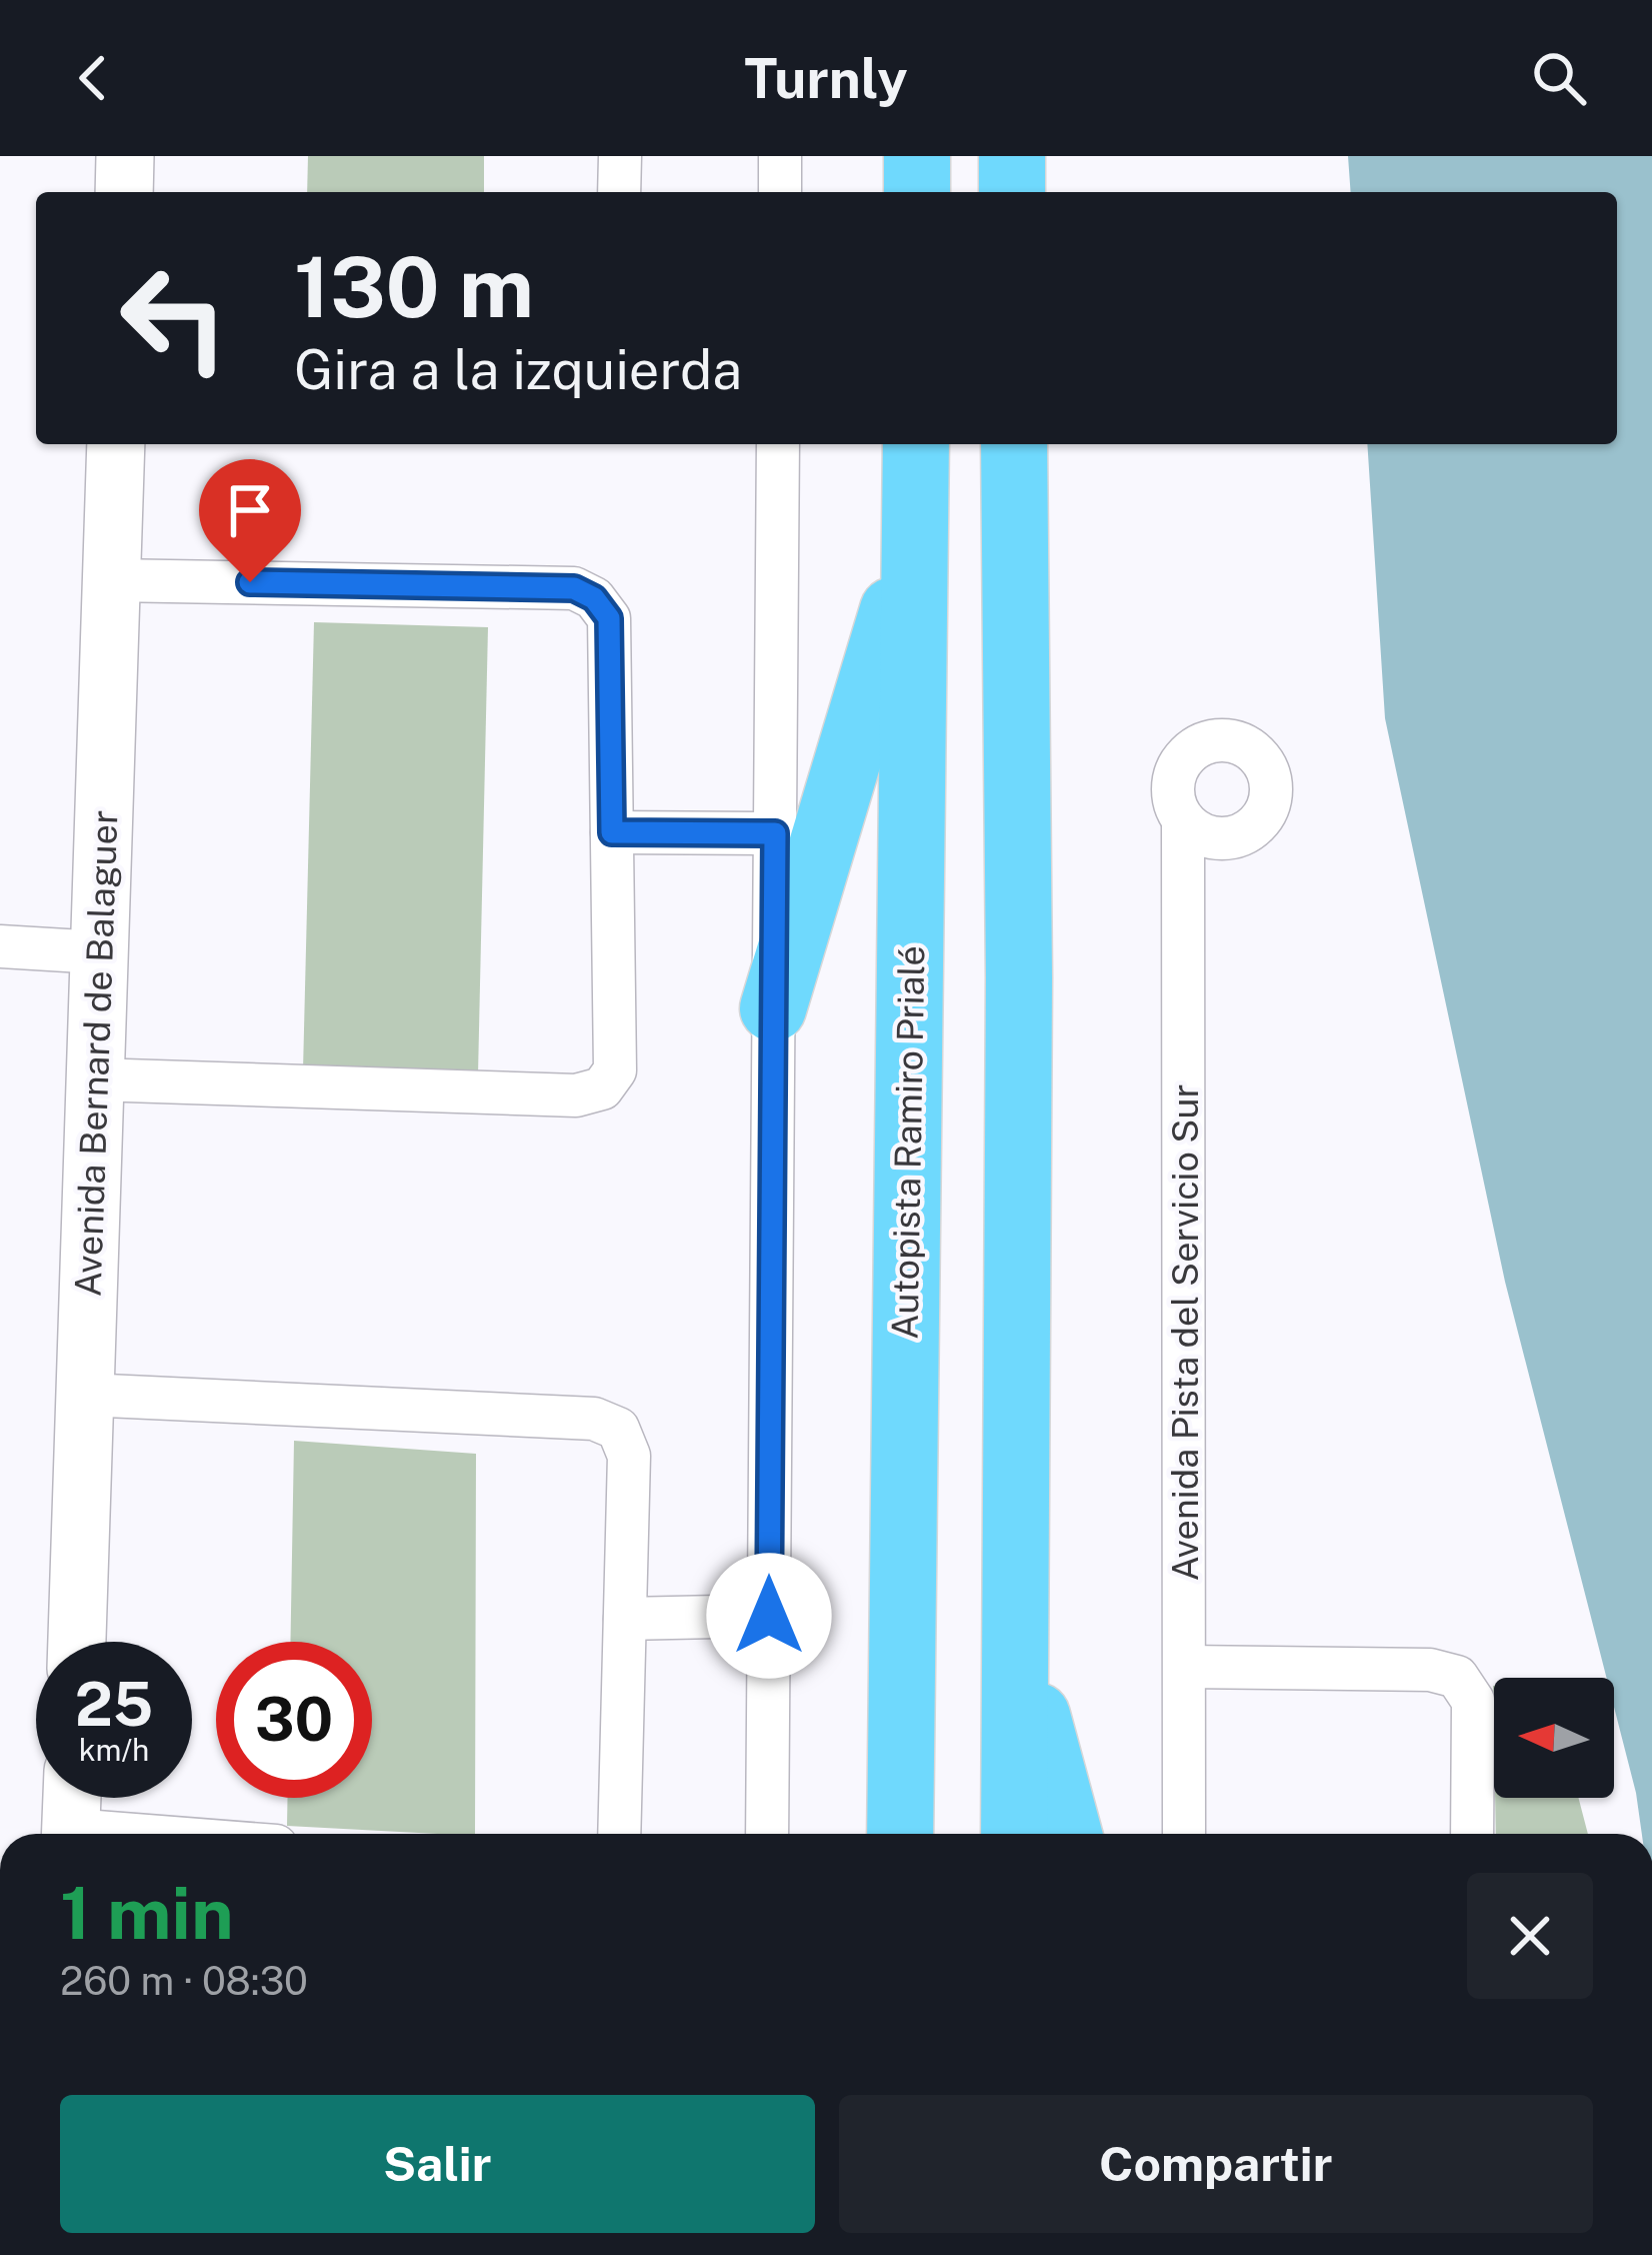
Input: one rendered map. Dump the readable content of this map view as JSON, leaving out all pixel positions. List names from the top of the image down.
{
  "streets": {
    "highway": ["Autopista Ramiro Prialé"],
    "street": ["Avenida Bernard de Balaguer", "Avenida Pista del Servicio Sur"]
  },
  "north": "left",
  "page": {
    "header": "Turnly",
    "turn": ["130 m", "Gira a la izquierda"],
    "speed": "25 km/h",
    "limit": "30",
    "heading": ["1 min", "260 m · 08:30"],
    "buttons": ["Salir", "Compartir"]
  }
}
